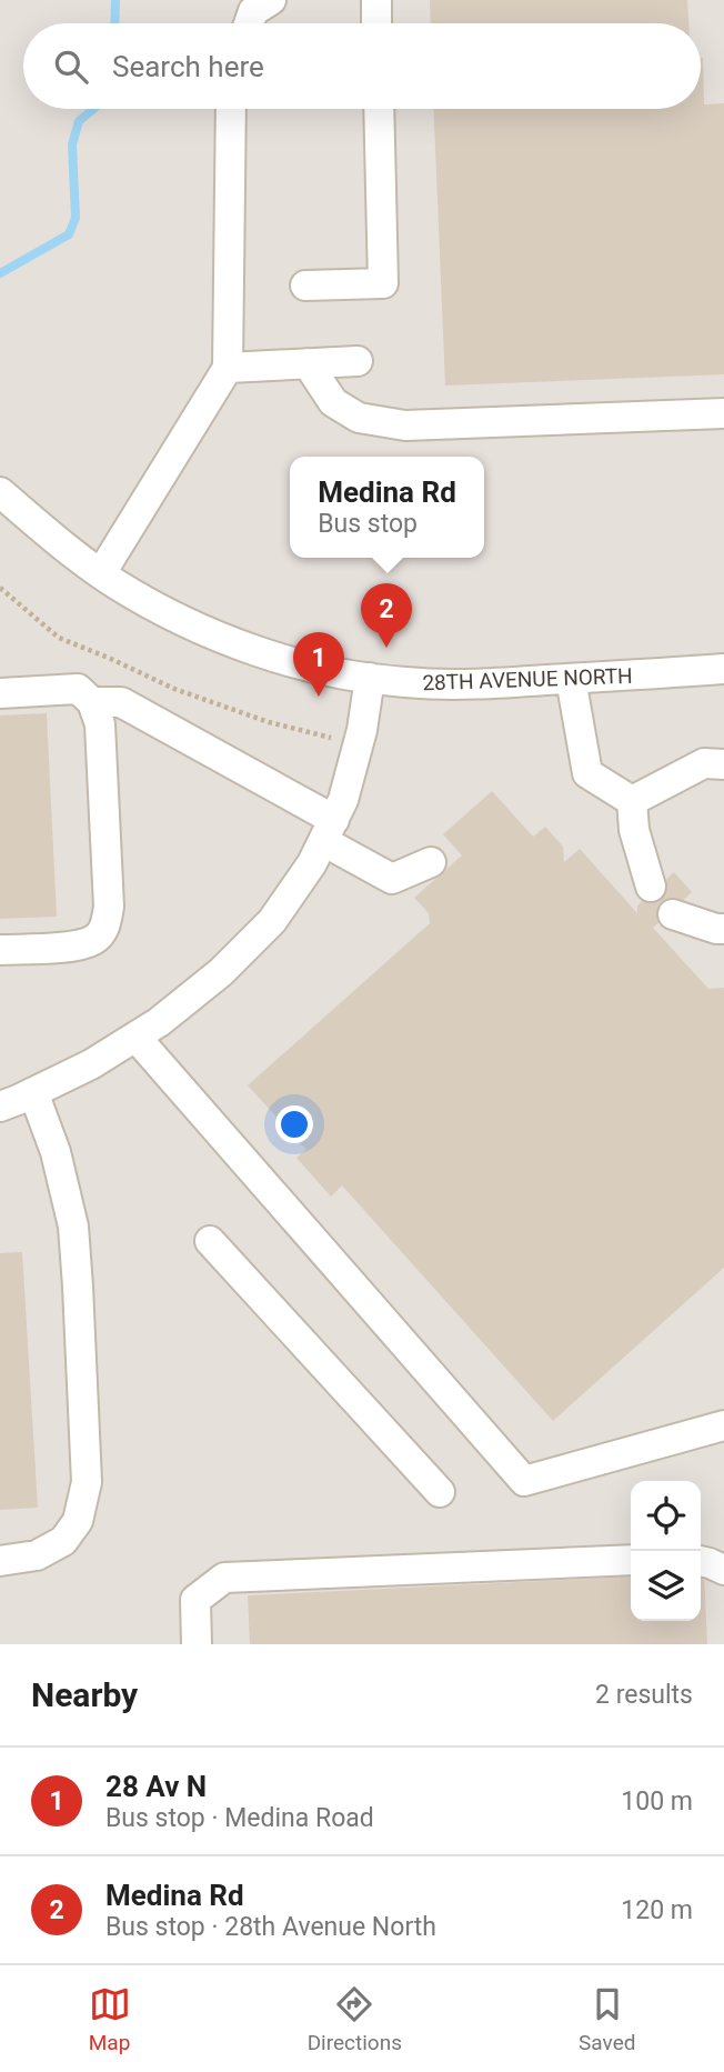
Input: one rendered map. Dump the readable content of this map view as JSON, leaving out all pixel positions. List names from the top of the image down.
{
  "streets": {
    "street": ["28TH AVENUE NORTH"]
  },
  "page": {
    "search": "Search here",
    "popup": ["Medina Rd", "Bus stop"],
    "pins": ["2", "1"],
    "heading": ["Nearby", "2 results"],
    "list": [
      {
        "mark": "1",
        "name": "28 Av N",
        "note": "Bus stop · Medina Road",
        "value": "100 m"
      },
      {
        "mark": "2",
        "name": "Medina Rd",
        "note": "Bus stop · 28th Avenue North",
        "value": "120 m"
      }
    ],
    "nav": ["Map", "Directions", "Saved"]
  }
}
